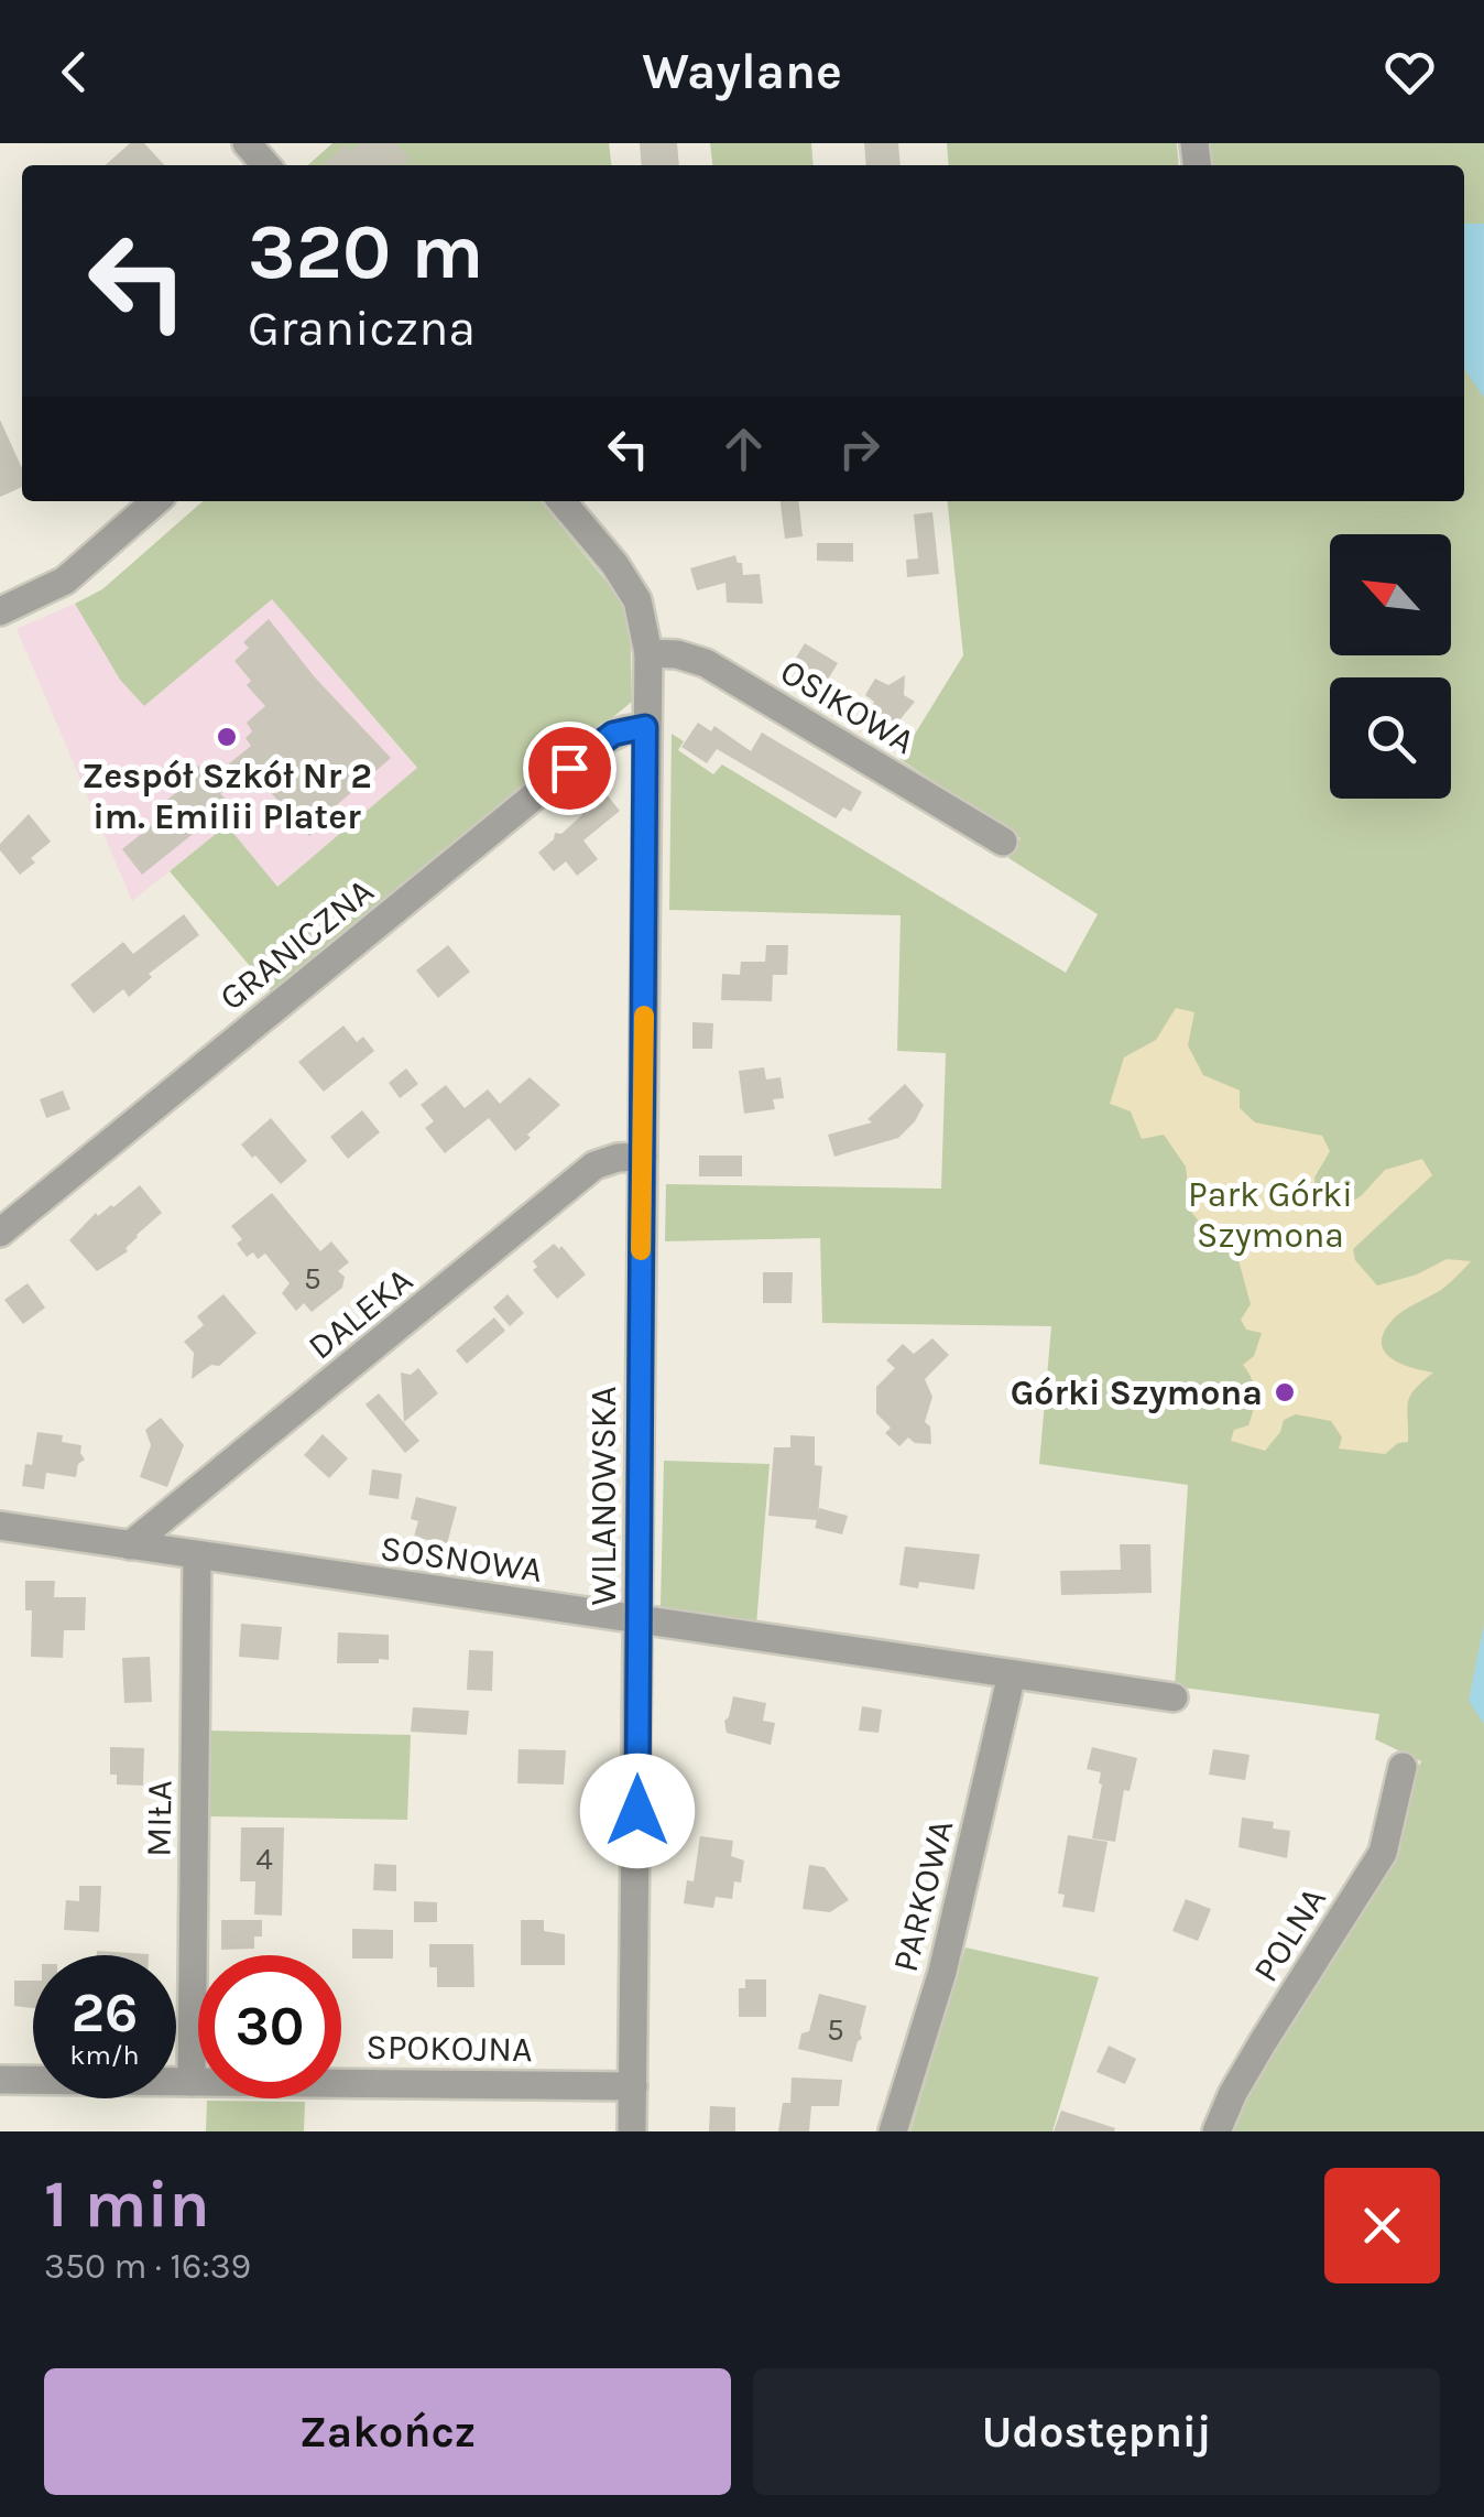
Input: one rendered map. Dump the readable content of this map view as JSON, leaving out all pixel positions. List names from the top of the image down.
{
  "streets": {
    "street": [
      "OSIKOWA",
      "GRANICZNA",
      "DALEKA",
      "WILANOWSKA",
      "SOSNOWA",
      "MIŁA",
      "PARKOWA",
      "POLNA",
      "SPOKOJNA"
    ]
  },
  "crossings": [
    ["OSIKOWA", "WILANOWSKA"],
    ["GRANICZNA", "WILANOWSKA"],
    ["DALEKA", "WILANOWSKA"],
    ["DALEKA", "SOSNOWA"],
    ["WILANOWSKA", "SOSNOWA"],
    ["WILANOWSKA", "SPOKOJNA"],
    ["SOSNOWA", "MIŁA"],
    ["SOSNOWA", "PARKOWA"],
    ["MIŁA", "SPOKOJNA"]
  ],
  "parks": ["Park Górki Szymona"],
  "places": ["Zespół Szkół Nr 2 im. Emilii Plater", "Górki Szymona"],
  "house_numbers": ["5", "4", "5"],
  "north": "top left",
  "page": {
    "header": "Waylane",
    "turn": ["320 m", "Graniczna"],
    "speed": "26 km/h",
    "limit": "30",
    "heading": ["1 min", "350 m · 16:39"],
    "buttons": ["Zakończ", "Udostępnij"]
  }
}
